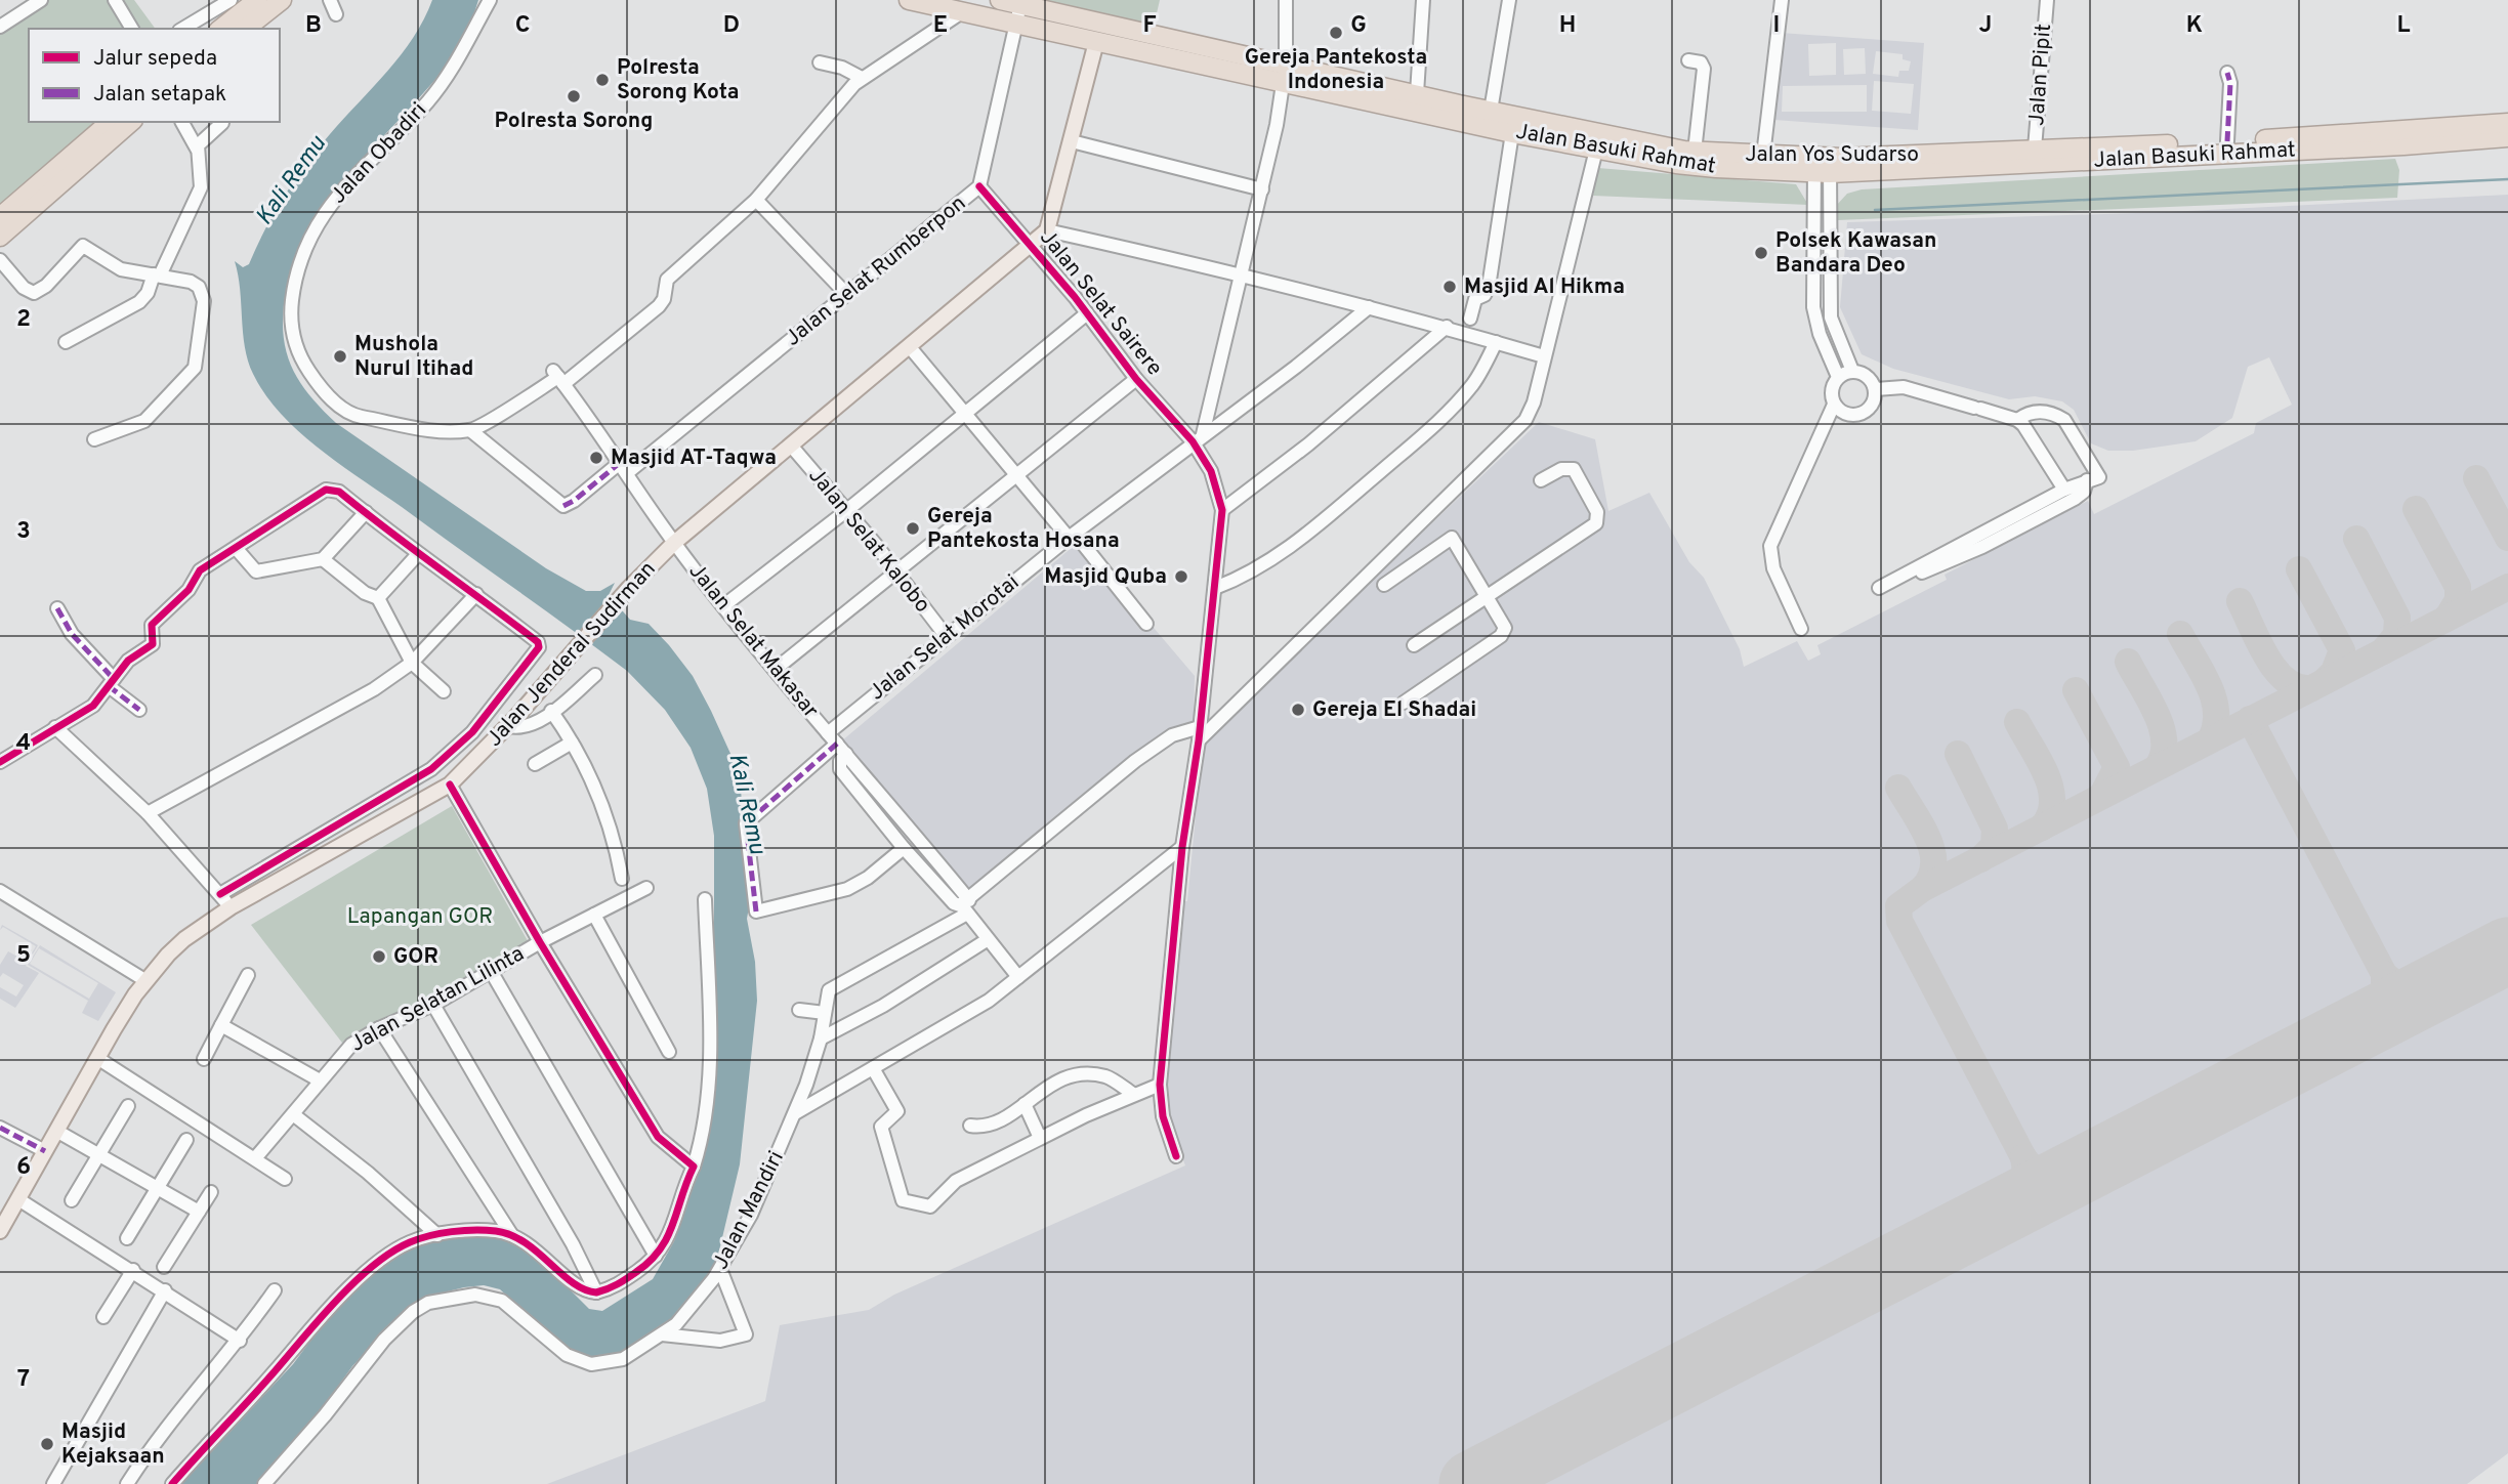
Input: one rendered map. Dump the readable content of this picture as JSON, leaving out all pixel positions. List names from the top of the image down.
{
  "streets": {
    "highway": ["Jalan Basuki Rahmat", "Jalan Yos Sudarso"],
    "main road": ["Jalan Jenderal Sudirman"],
    "street": [
      "Jalan Pipit",
      "Jalan Obadiri",
      "Jalan Selat Rumberpon",
      "Jalan Selat Sairere",
      "Jalan Selat Kalobo",
      "Jalan Selat Morotai",
      "Jalan Selat Makasar",
      "Jalan Selatan Lilinta",
      "Jalan Mandiri"
    ]
  },
  "crossings": [
    ["Jalan Pipit", "Jalan Yos Sudarso"],
    ["Jalan Basuki Rahmat", "Jalan Yos Sudarso"],
    ["Jalan Basuki Rahmat", "Jalan Selat Rumberpon"],
    ["Jalan Basuki Rahmat", "Jalan Jenderal Sudirman"],
    ["Jalan Obadiri", "Jalan Selat Rumberpon"],
    ["Jalan Yos Sudarso", "Jalan Selat Rumberpon"],
    ["Jalan Selat Rumberpon", "Jalan Selat Sairere"],
    ["Jalan Selat Rumberpon", "Jalan Selat Makasar"],
    ["Jalan Selat Sairere", "Jalan Selat Morotai"],
    ["Jalan Selat Sairere", "Jalan Jenderal Sudirman"],
    ["Jalan Selat Kalobo", "Jalan Selat Morotai"],
    ["Jalan Selat Kalobo", "Jalan Jenderal Sudirman"],
    ["Jalan Selat Morotai", "Jalan Selat Makasar"],
    ["Jalan Selat Makasar", "Jalan Jenderal Sudirman"]
  ],
  "water": ["Kali Remu"],
  "parks": ["Lapangan GOR"],
  "places": [
    "Gereja Pantekosta Indonesia",
    "Polresta Sorong Kota",
    "Polresta Sorong",
    "Polsek Kawasan Bandara Deo",
    "Masjid Al Hikma",
    "Mushola Nurul Itihad",
    "Masjid AT-Taqwa",
    "Gereja Pantekosta Hosana",
    "Masjid Quba",
    "Gereja El Shadai",
    "GOR",
    "Masjid Kejaksaan"
  ],
  "legend": ["Jalur sepeda", "Jalan setapak"],
  "grid": {
    "columns": [
      "B",
      "C",
      "D",
      "E",
      "F",
      "G",
      "H",
      "I",
      "J",
      "K",
      "L"
    ],
    "rows": [
      "2",
      "3",
      "4",
      "5",
      "6",
      "7"
    ]
  }
}
